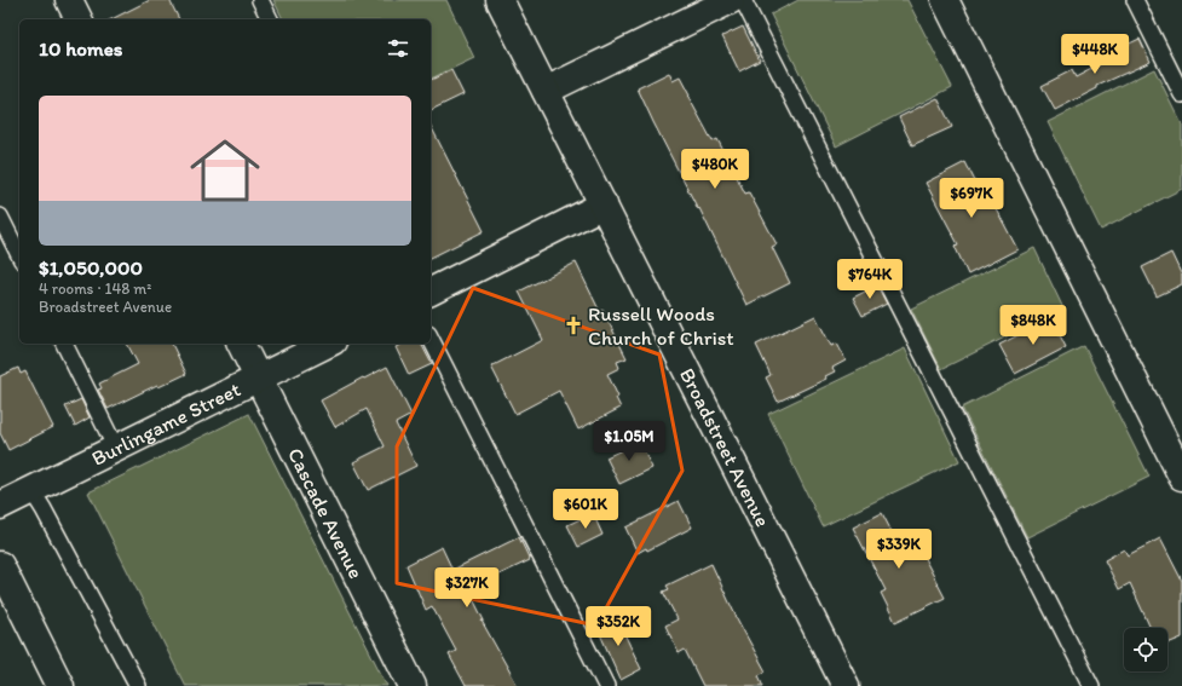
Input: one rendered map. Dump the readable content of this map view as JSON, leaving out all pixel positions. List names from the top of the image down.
{
  "streets": {
    "street": ["Burlingame Street", "Broadstreet Avenue", "Cascade Avenue"]
  },
  "crossings": [
    ["Burlingame Street", "Cascade Avenue"]
  ],
  "places": {
    "church": ["Russell Woods Church of Christ"]
  },
  "page": {
    "heading": "10 homes",
    "price": [
      "$448K",
      "$480K",
      "$697K",
      "$764K",
      "$848K",
      "$1.05M",
      "$601K",
      "$339K",
      "$327K",
      "$352K"
    ],
    "list": [
      {
        "name": "$1,050,000",
        "note": "4 rooms · 148 m² · Broadstreet Avenue"
      }
    ]
  }
}
